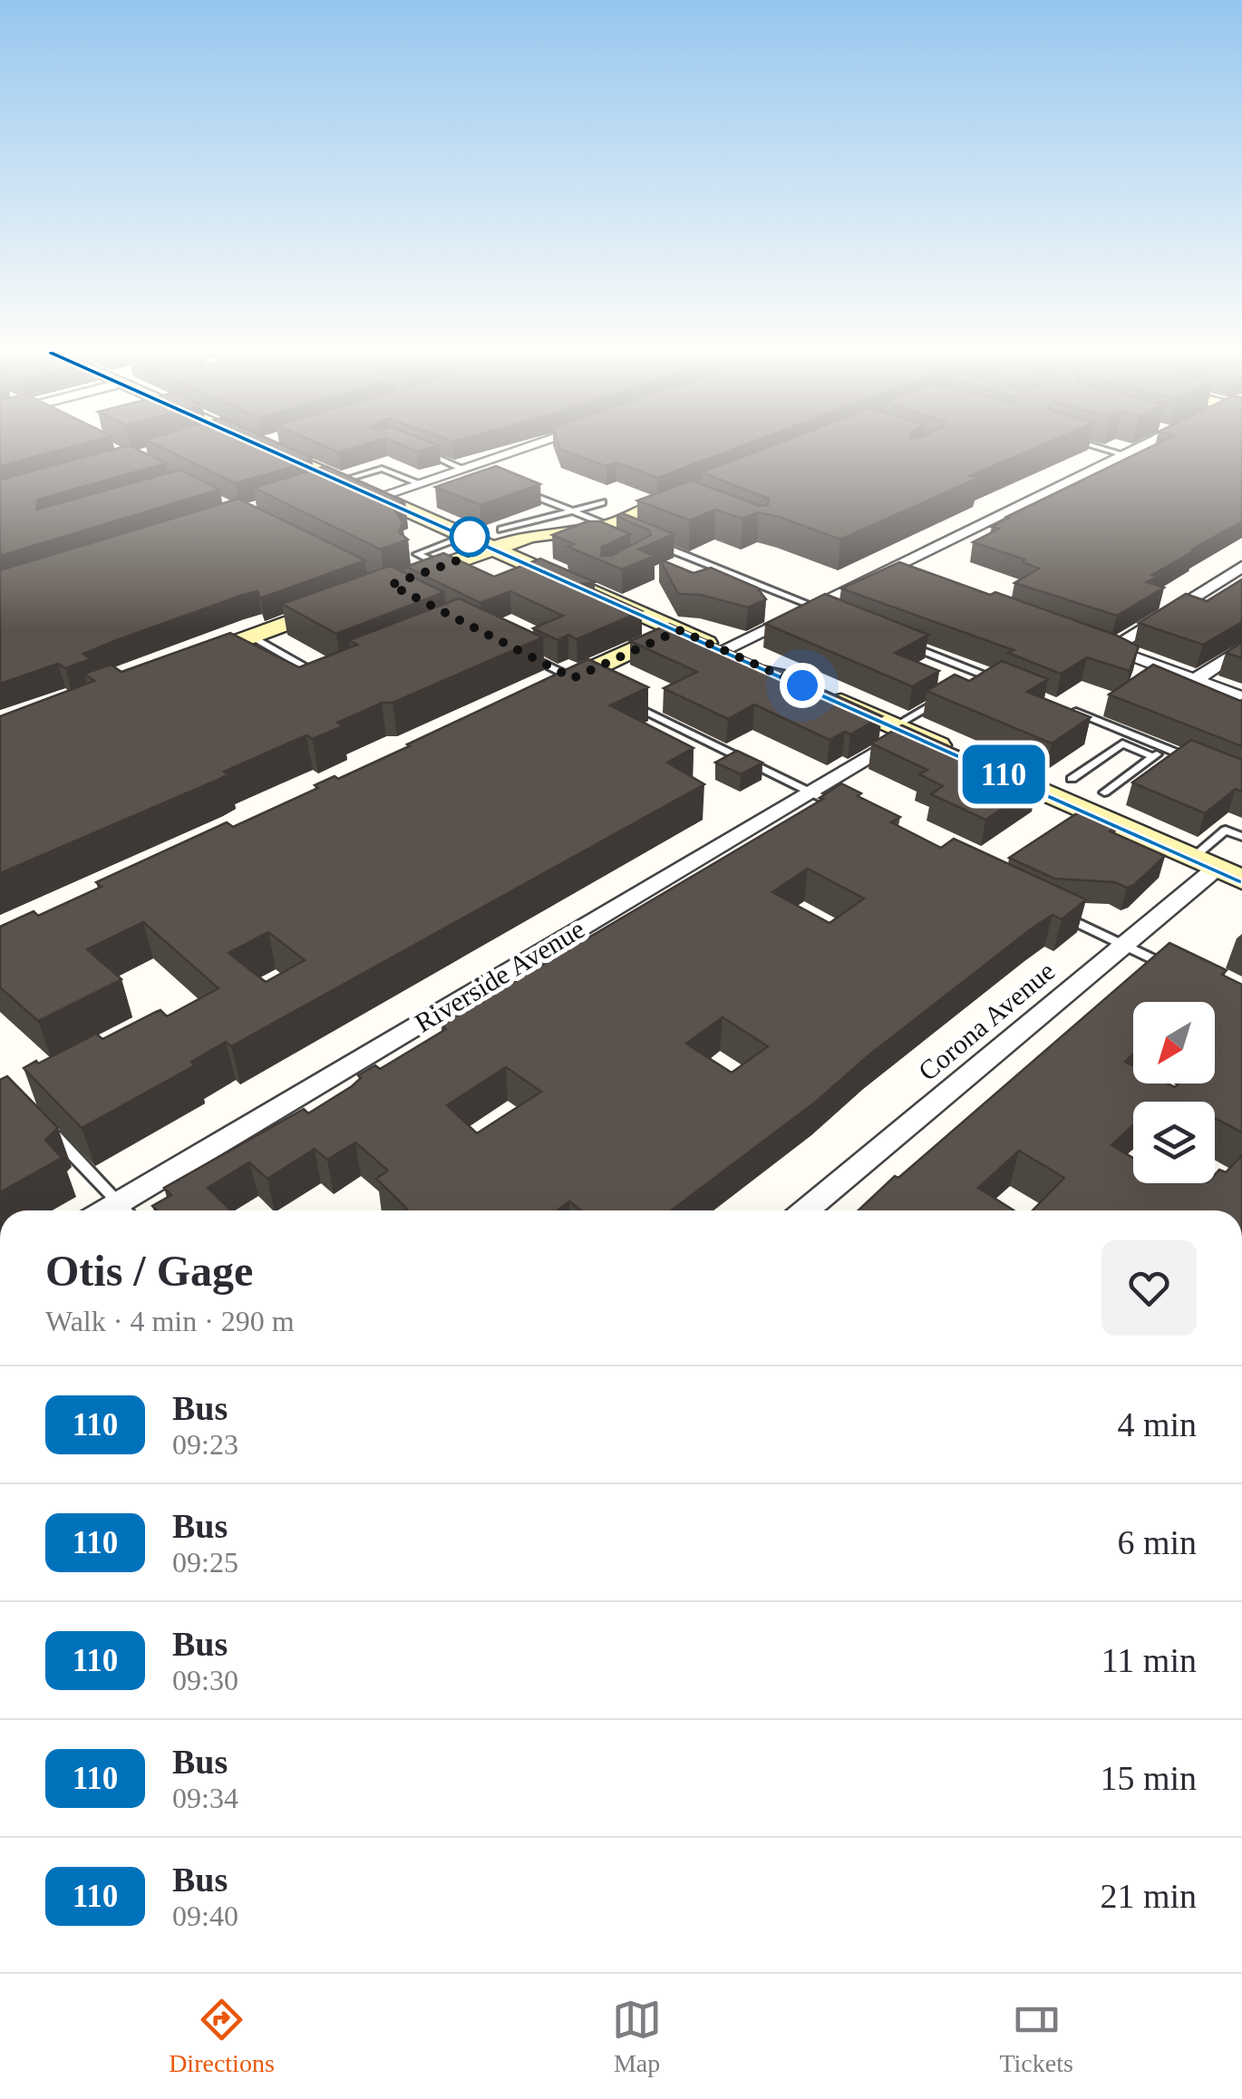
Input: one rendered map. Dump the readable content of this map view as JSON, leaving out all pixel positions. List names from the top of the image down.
{
  "streets": {
    "street": ["Riverside Avenue", "Corona Avenue"]
  },
  "lines": ["bus line 110"],
  "north": "bottom left",
  "page": {
    "on_map": "110",
    "heading": ["Otis / Gage", "Walk · 4 min · 290 m"],
    "list": [
      {
        "mark": "110",
        "name": "Bus",
        "note": "09:23",
        "value": "4 min"
      },
      {
        "mark": "110",
        "name": "Bus",
        "note": "09:25",
        "value": "6 min"
      },
      {
        "mark": "110",
        "name": "Bus",
        "note": "09:30",
        "value": "11 min"
      },
      {
        "mark": "110",
        "name": "Bus",
        "note": "09:34",
        "value": "15 min"
      },
      {
        "mark": "110",
        "name": "Bus",
        "note": "09:40",
        "value": "21 min"
      }
    ],
    "tabs": ["Directions", "Map", "Tickets"]
  }
}
